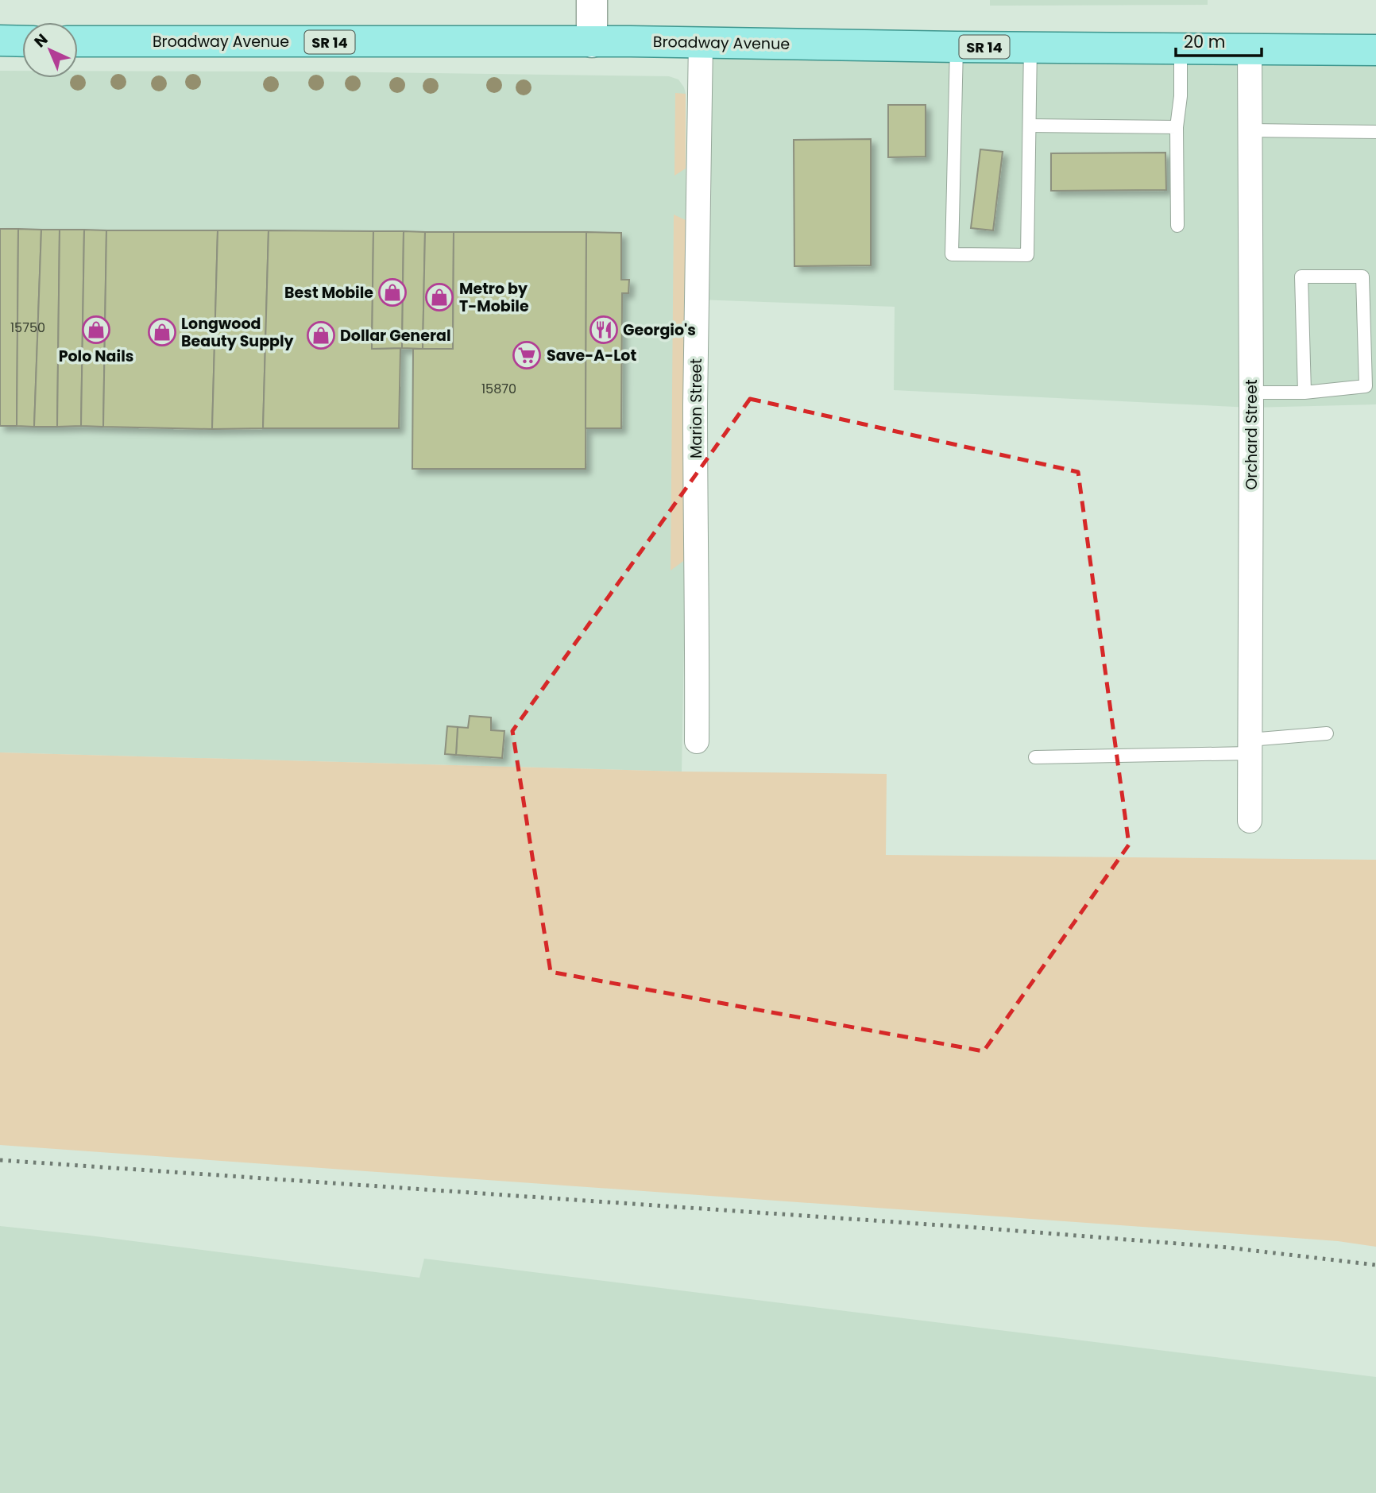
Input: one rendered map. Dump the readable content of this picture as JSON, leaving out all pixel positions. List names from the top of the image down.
{
  "streets": {
    "main road": ["Broadway Avenue", "SR 14"],
    "street": ["Marion Street", "Orchard Street"]
  },
  "crossings": [
    ["Broadway Avenue", "Marion Street"],
    ["Broadway Avenue", "Orchard Street"]
  ],
  "places": {
    "shop": [
      "Best Mobile",
      "Metro by T-Mobile",
      "Polo Nails",
      "Longwood Beauty Supply",
      "Dollar General"
    ],
    "restaurant": ["Georgio's"],
    "supermarket": ["Save-A-Lot"]
  },
  "house_numbers": ["15750", "15870"],
  "scale_bar": "20 m",
  "north": "top left"
}
